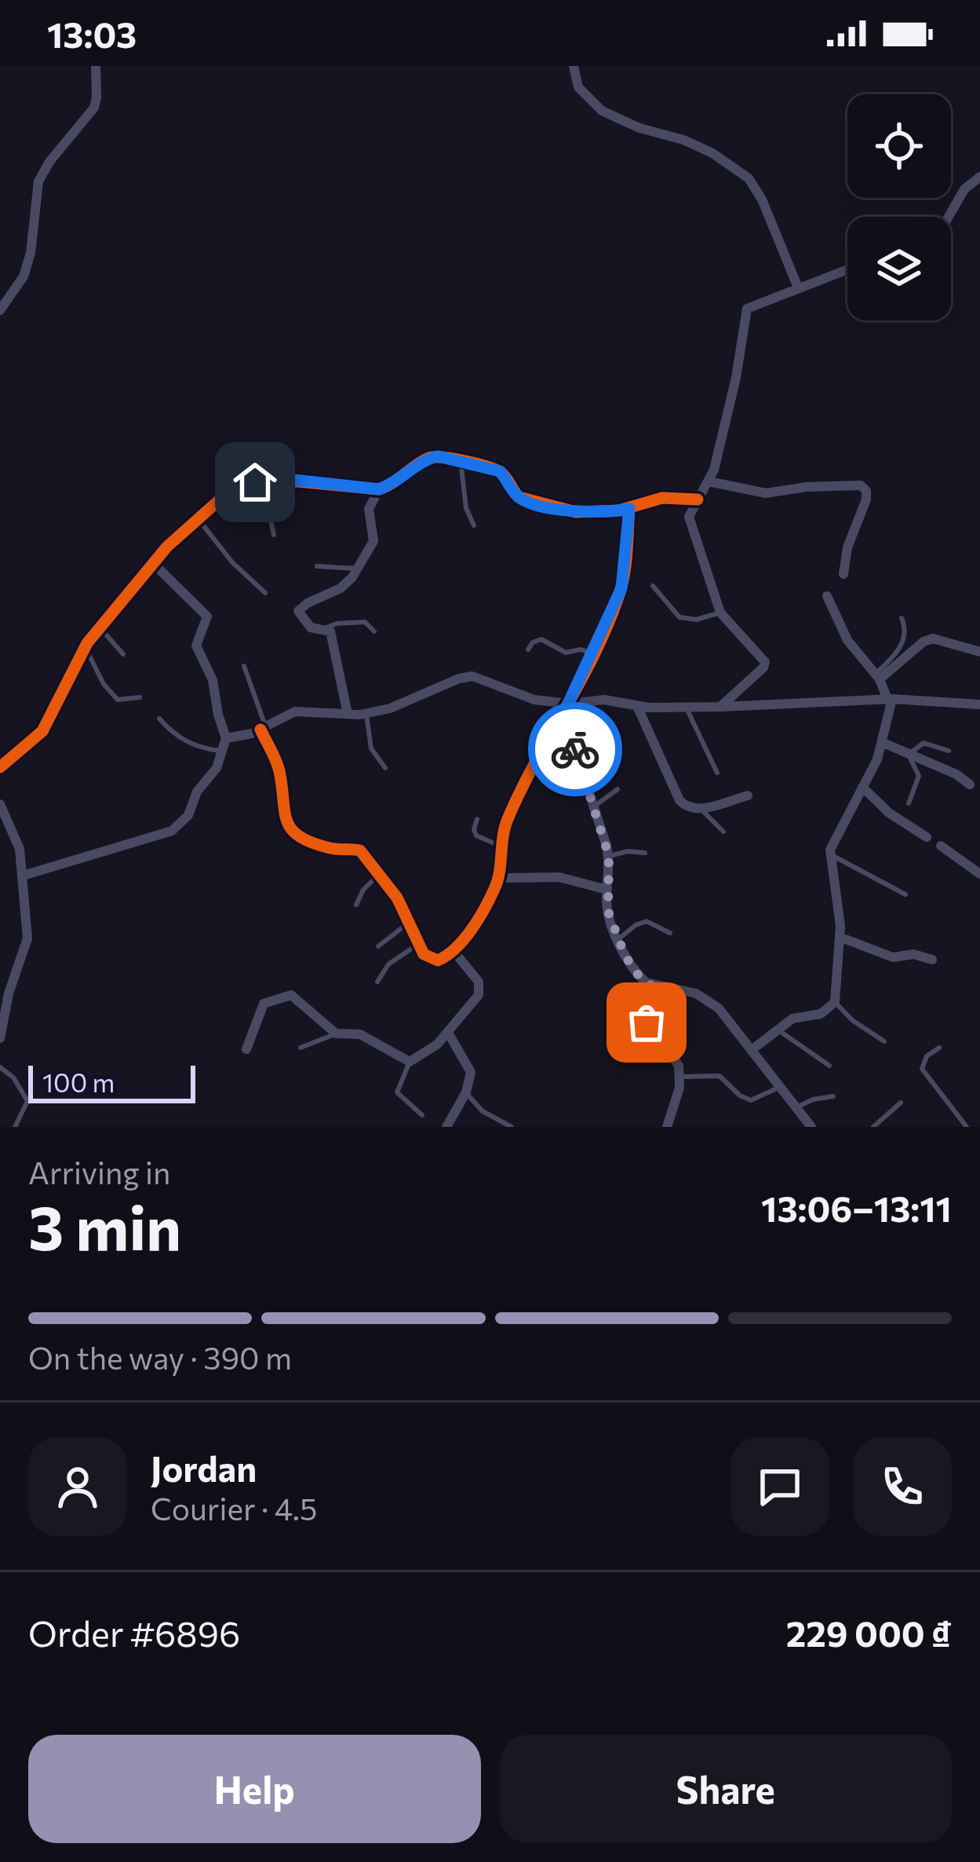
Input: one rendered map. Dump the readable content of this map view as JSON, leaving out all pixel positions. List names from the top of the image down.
{
  "scale_bar": "100 m",
  "page": {
    "status": "13:03",
    "scale": "100 m",
    "heading": ["3 min", "Arriving in", "13:06–13:11"],
    "panel": [
      "Jordan",
      "Courier · 4.5",
      "Order #6896",
      "229 000 ₫"
    ],
    "bar": "On the way · 390 m",
    "buttons": ["Help", "Share"]
  }
}
